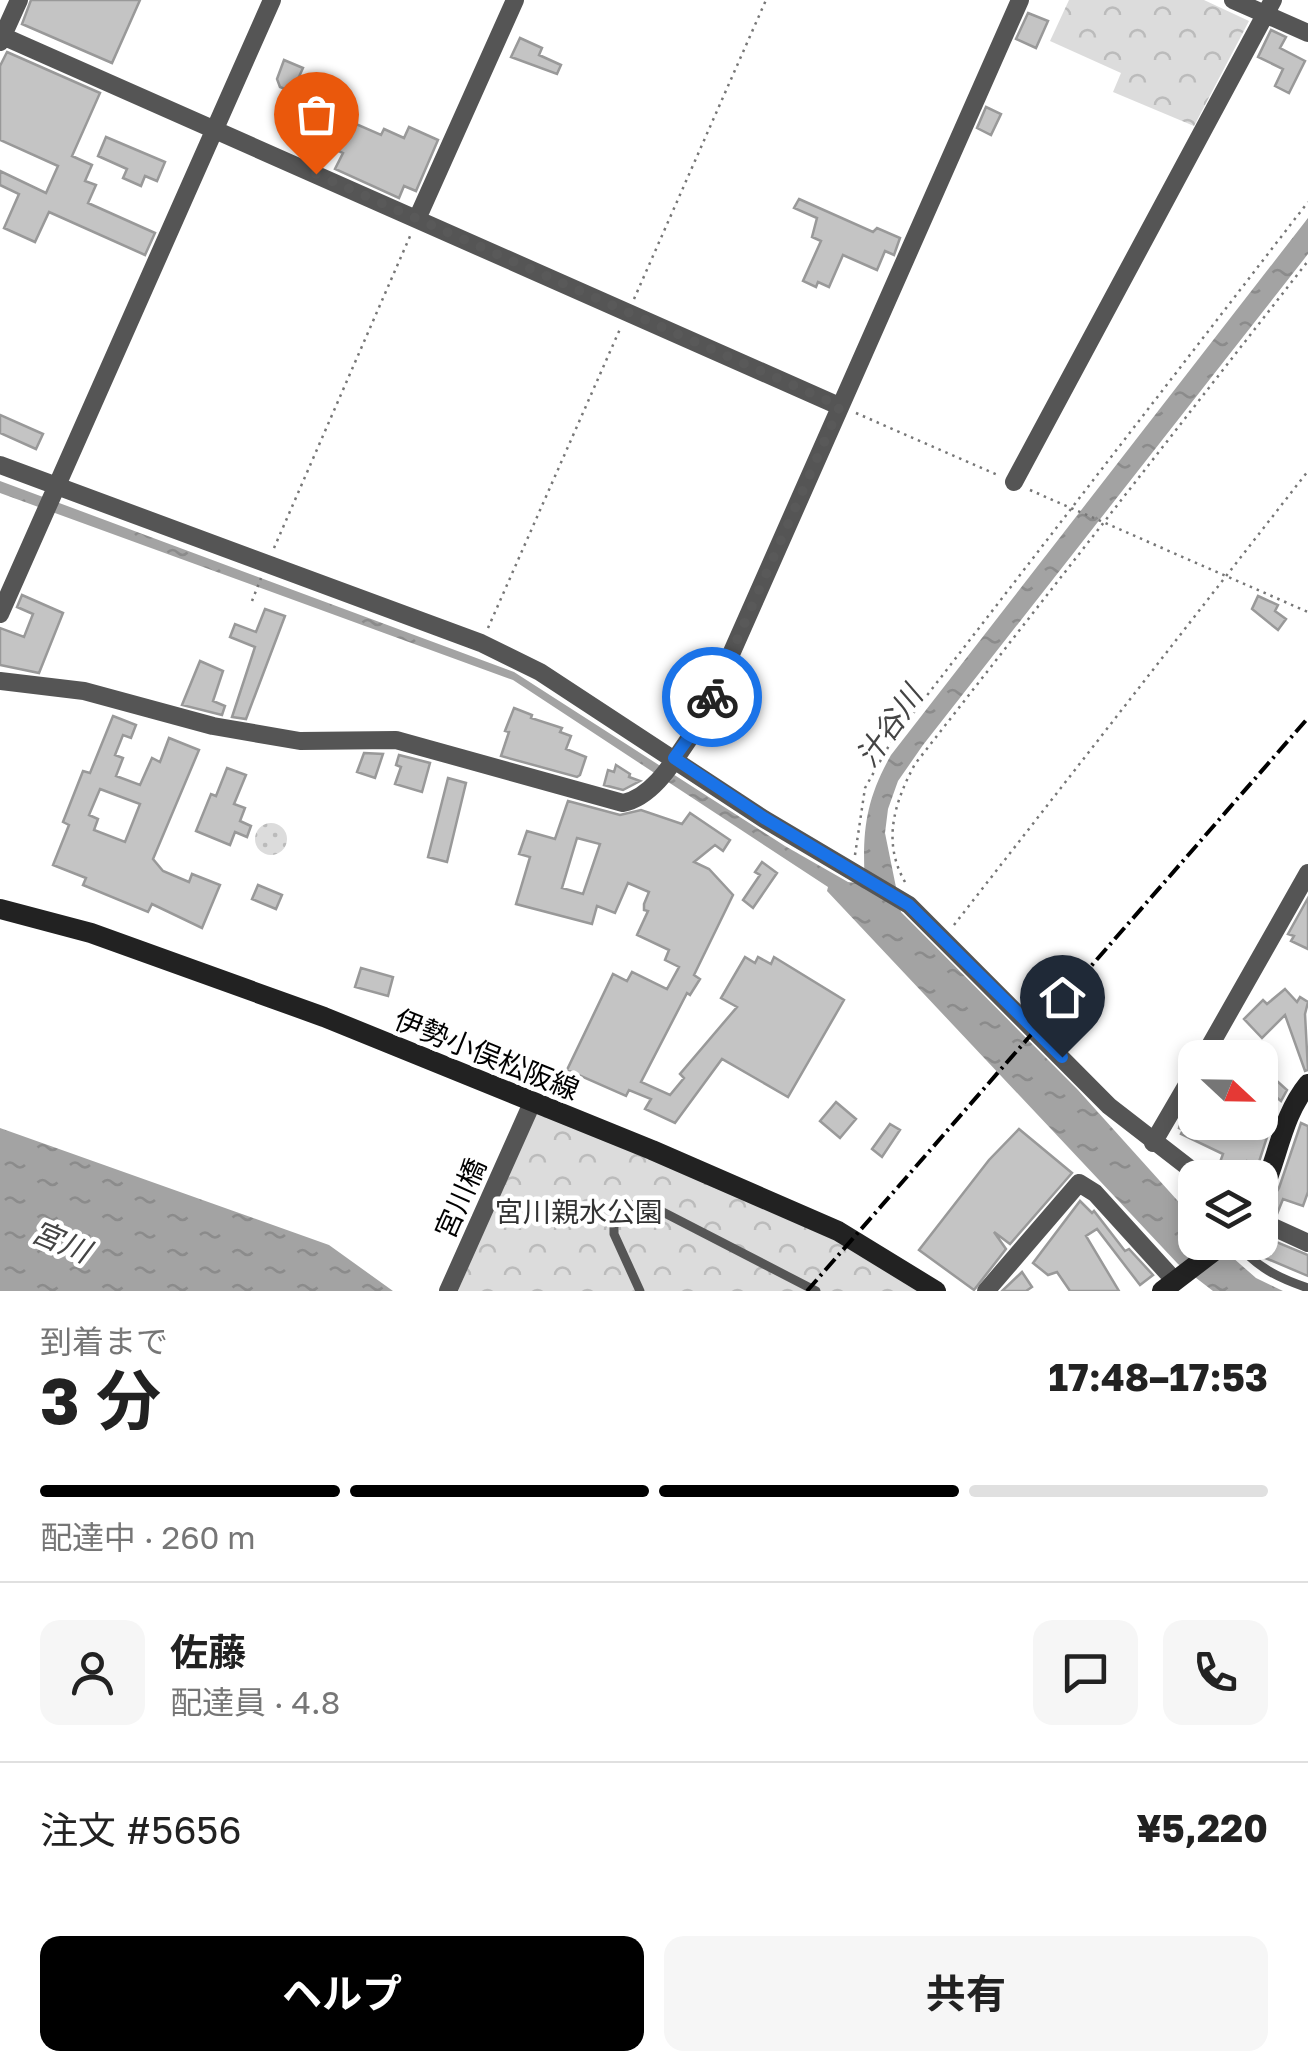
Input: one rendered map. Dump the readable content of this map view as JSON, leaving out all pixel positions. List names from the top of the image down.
{
  "streets": {
    "main road": ["伊勢小俣松阪線"],
    "street": ["宮川橋"]
  },
  "crossings": [
    ["伊勢小俣松阪線", "宮川橋"]
  ],
  "water": ["汁谷川", "宮川"],
  "parks": ["宮川親水公園"],
  "north": "right",
  "page": {
    "heading": ["3 分", "到着まで", "17:48–17:53"],
    "panel": [
      "佐藤",
      "配達員 · 4.8",
      "注文 #5656",
      "¥5,220"
    ],
    "bar": "配達中 · 260 m",
    "buttons": ["ヘルプ", "共有"]
  }
}
